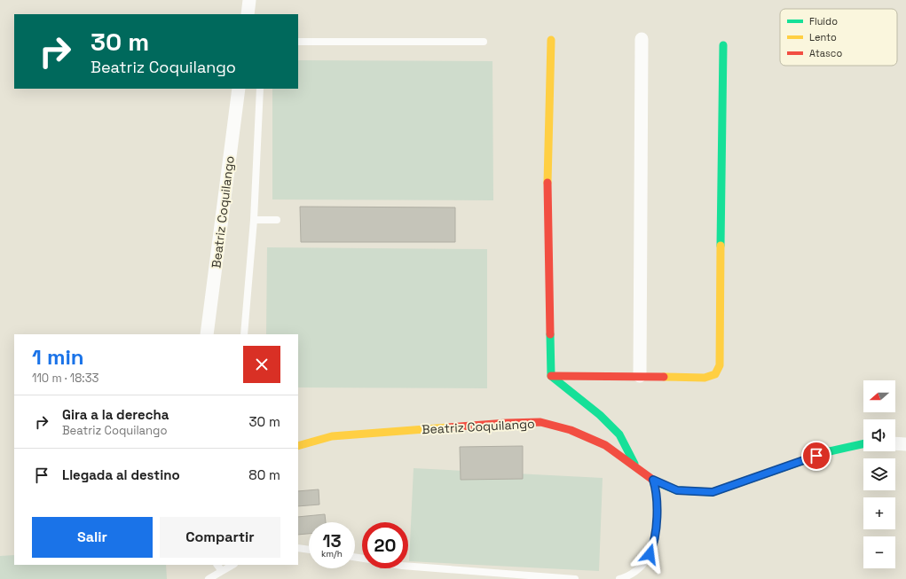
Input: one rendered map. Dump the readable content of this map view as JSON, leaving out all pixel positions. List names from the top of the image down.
{
  "streets": {
    "street": ["Beatriz Coquilango"]
  },
  "legend": ["Fluido", "Lento", "Atasco"],
  "north": "left",
  "page": {
    "turn": ["30 m", "Beatriz Coquilango"],
    "heading": ["1 min", "110 m · 18:33"],
    "map_buttons": ["+", "−"],
    "list": [
      {
        "name": "Gira a la derecha",
        "note": "Beatriz Coquilango",
        "value": "30 m"
      },
      {
        "name": "Llegada al destino",
        "value": "80 m"
      }
    ],
    "buttons": ["Salir", "Compartir"],
    "speed": "13 km/h",
    "limit": "20"
  }
}
